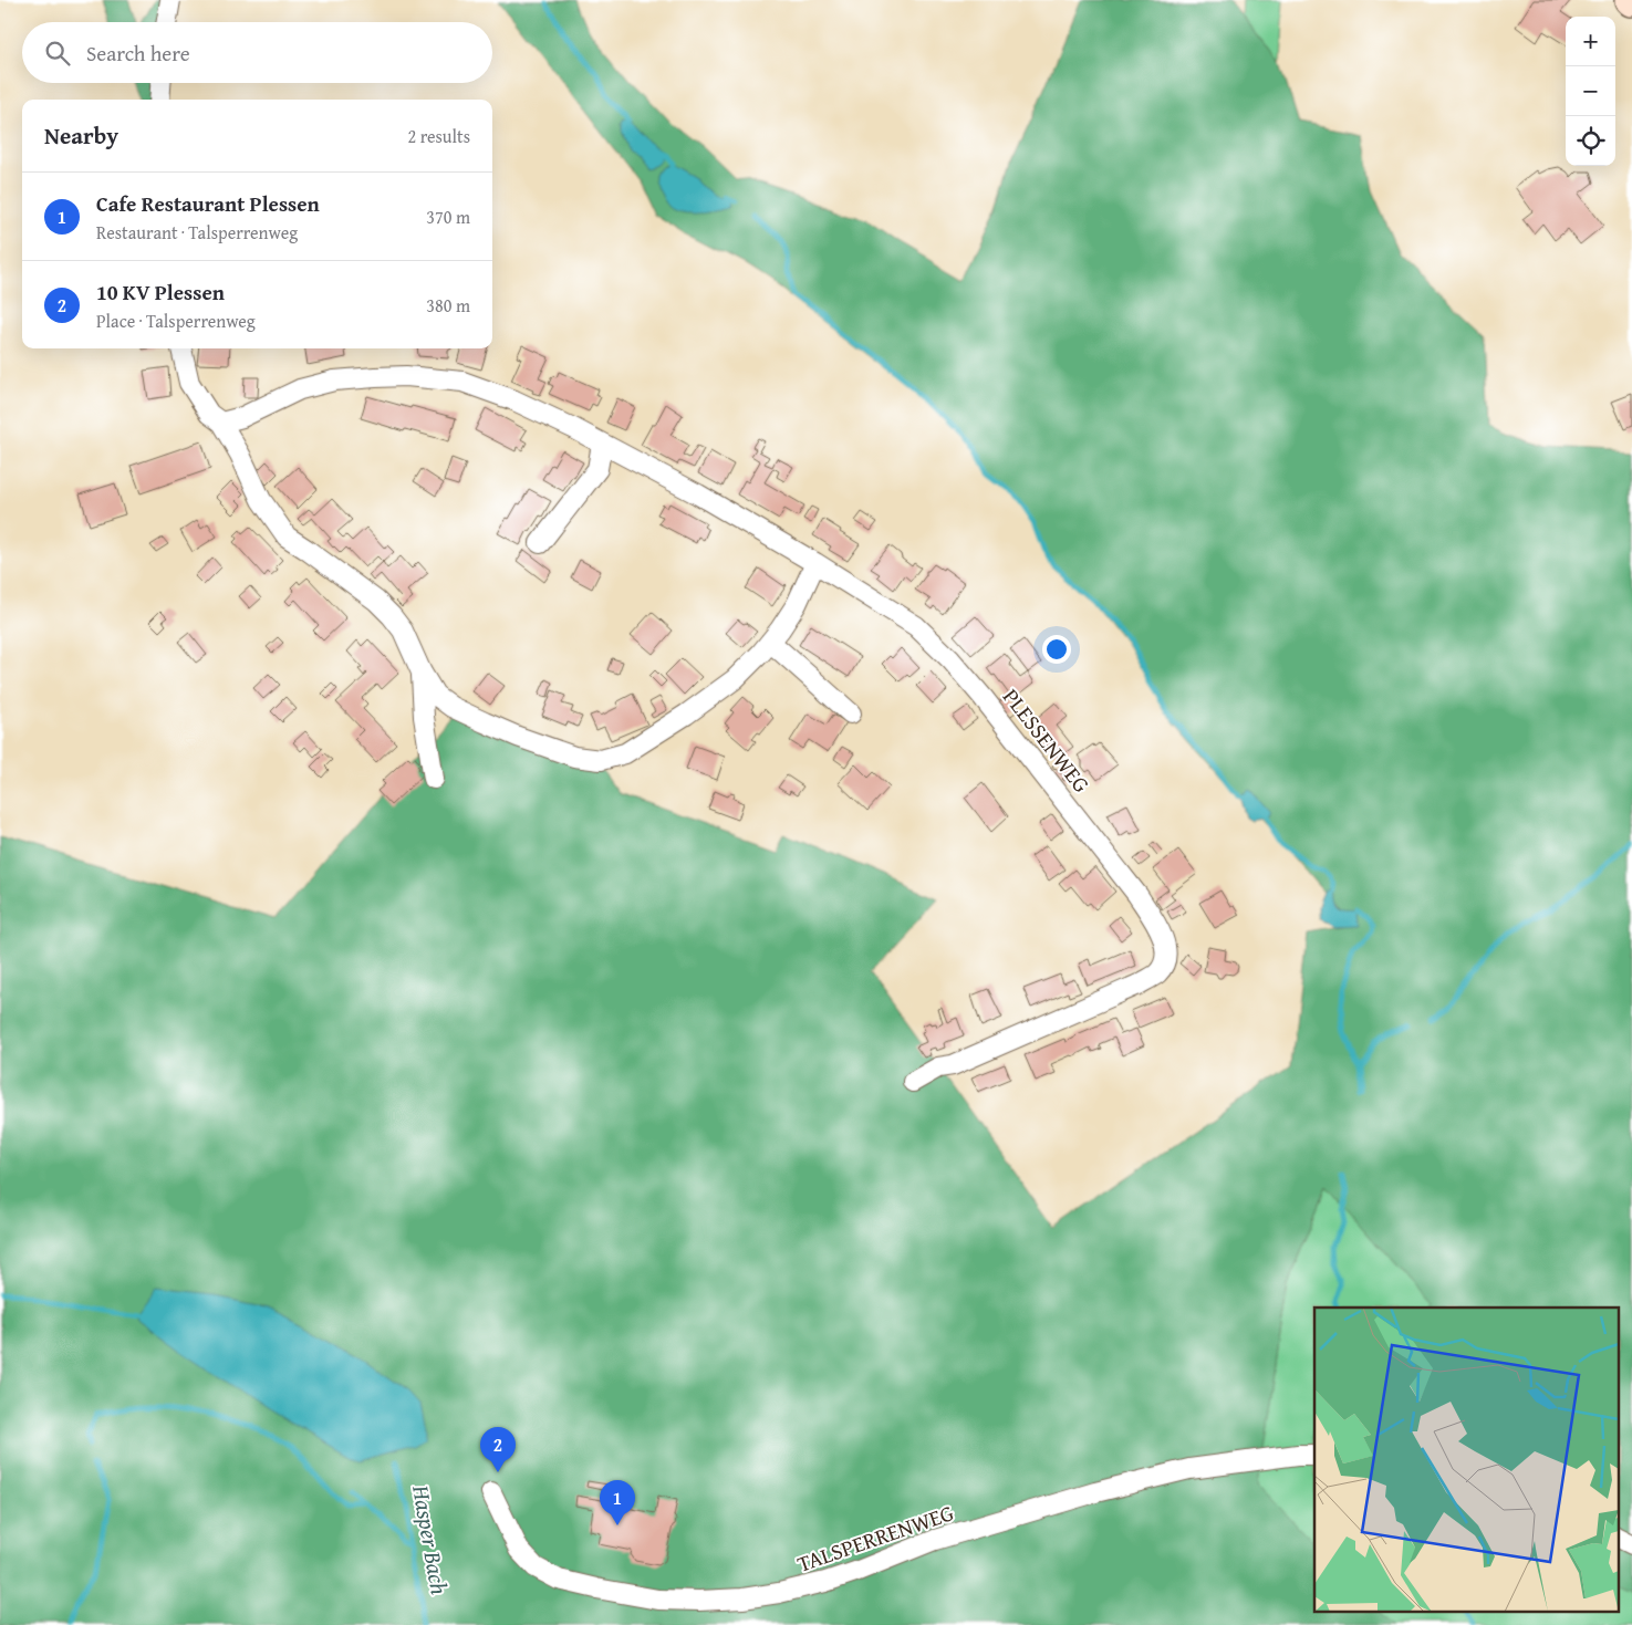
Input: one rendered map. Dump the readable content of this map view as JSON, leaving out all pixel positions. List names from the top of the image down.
{
  "streets": {
    "street": ["PLESSENWEG", "TALSPERRENWEG"]
  },
  "water": ["Hasper Bach"],
  "page": {
    "map_buttons": ["+", "−"],
    "search": "Search here",
    "heading": ["Nearby", "2 results"],
    "list": [
      {
        "mark": "1",
        "name": "Cafe Restaurant Plessen",
        "note": "Restaurant · Talsperrenweg",
        "value": "370 m"
      },
      {
        "mark": "2",
        "name": "10 KV Plessen",
        "note": "Place · Talsperrenweg",
        "value": "380 m"
      }
    ],
    "pins": ["2", "1"]
  }
}
